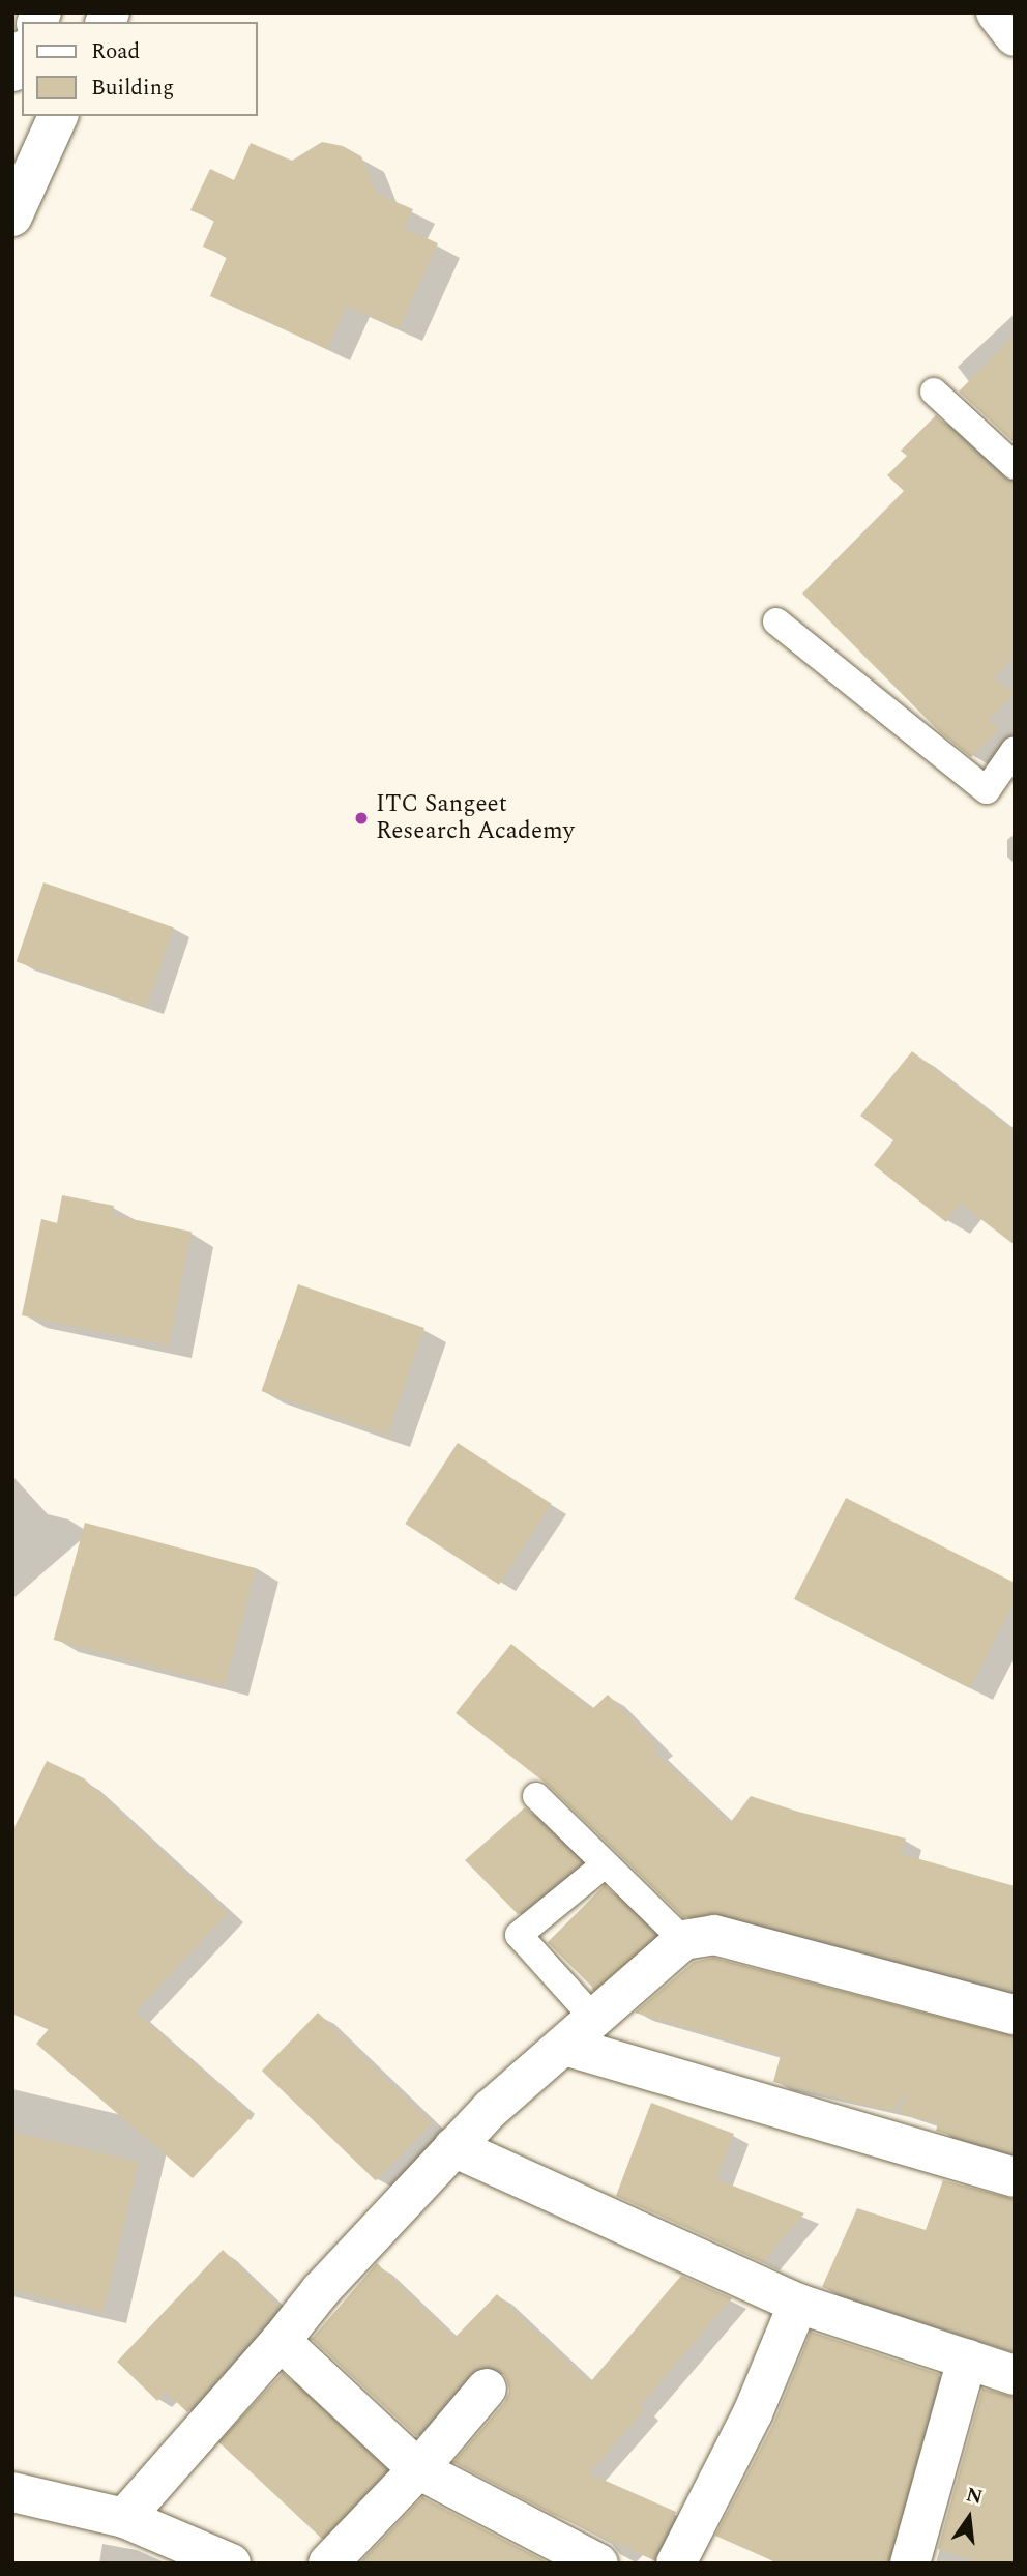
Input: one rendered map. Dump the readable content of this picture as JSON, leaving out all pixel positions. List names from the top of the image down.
{
  "places": ["ITC Sangeet Research Academy"],
  "legend": ["Road", "Building"],
  "north": "top"
}
